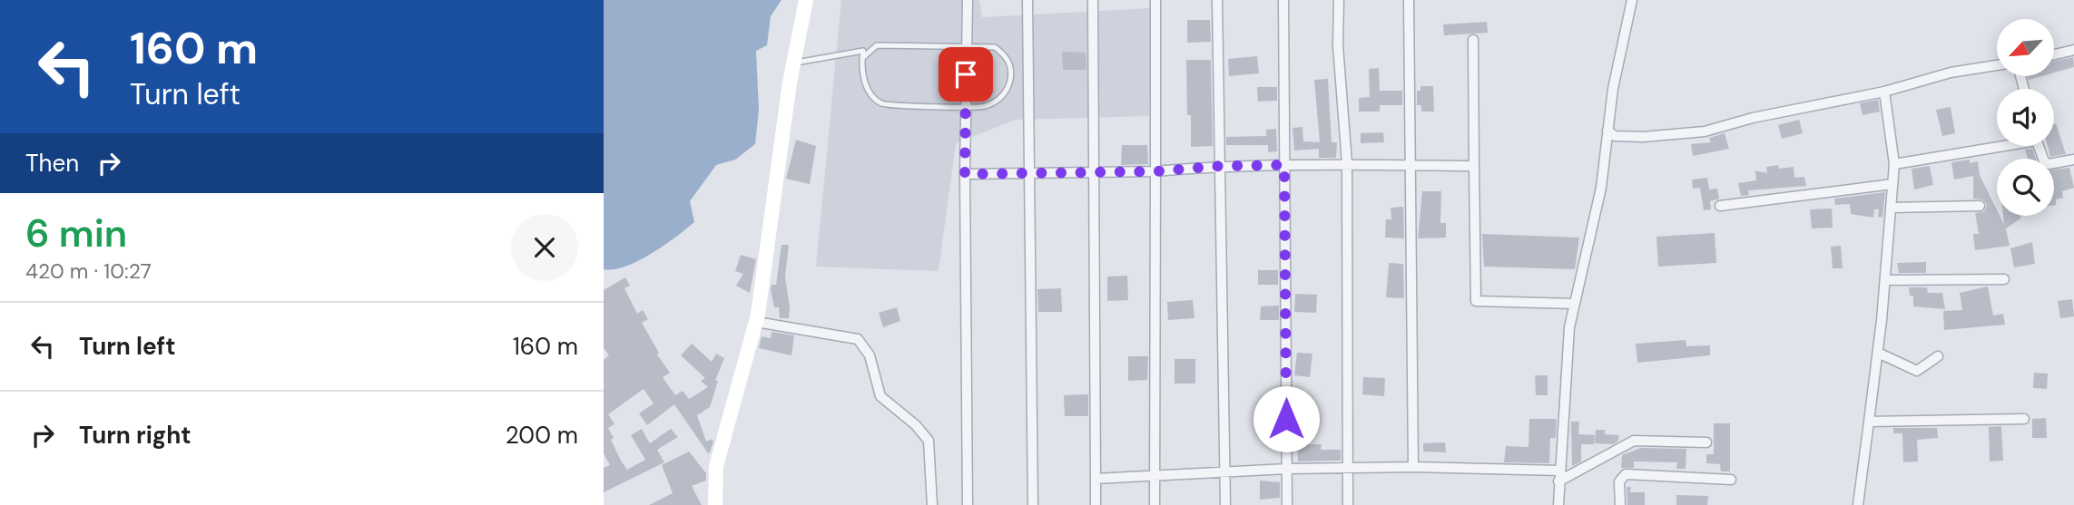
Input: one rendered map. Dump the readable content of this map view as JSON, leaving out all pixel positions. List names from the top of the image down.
{
  "north": "bottom left",
  "page": {
    "turn": ["160 m", "Turn left"],
    "then": "Then",
    "heading": ["6 min", "420 m · 10:27"],
    "list": [
      {
        "name": "Turn left",
        "value": "160 m"
      },
      {
        "name": "Turn right",
        "value": "200 m"
      }
    ]
  }
}
